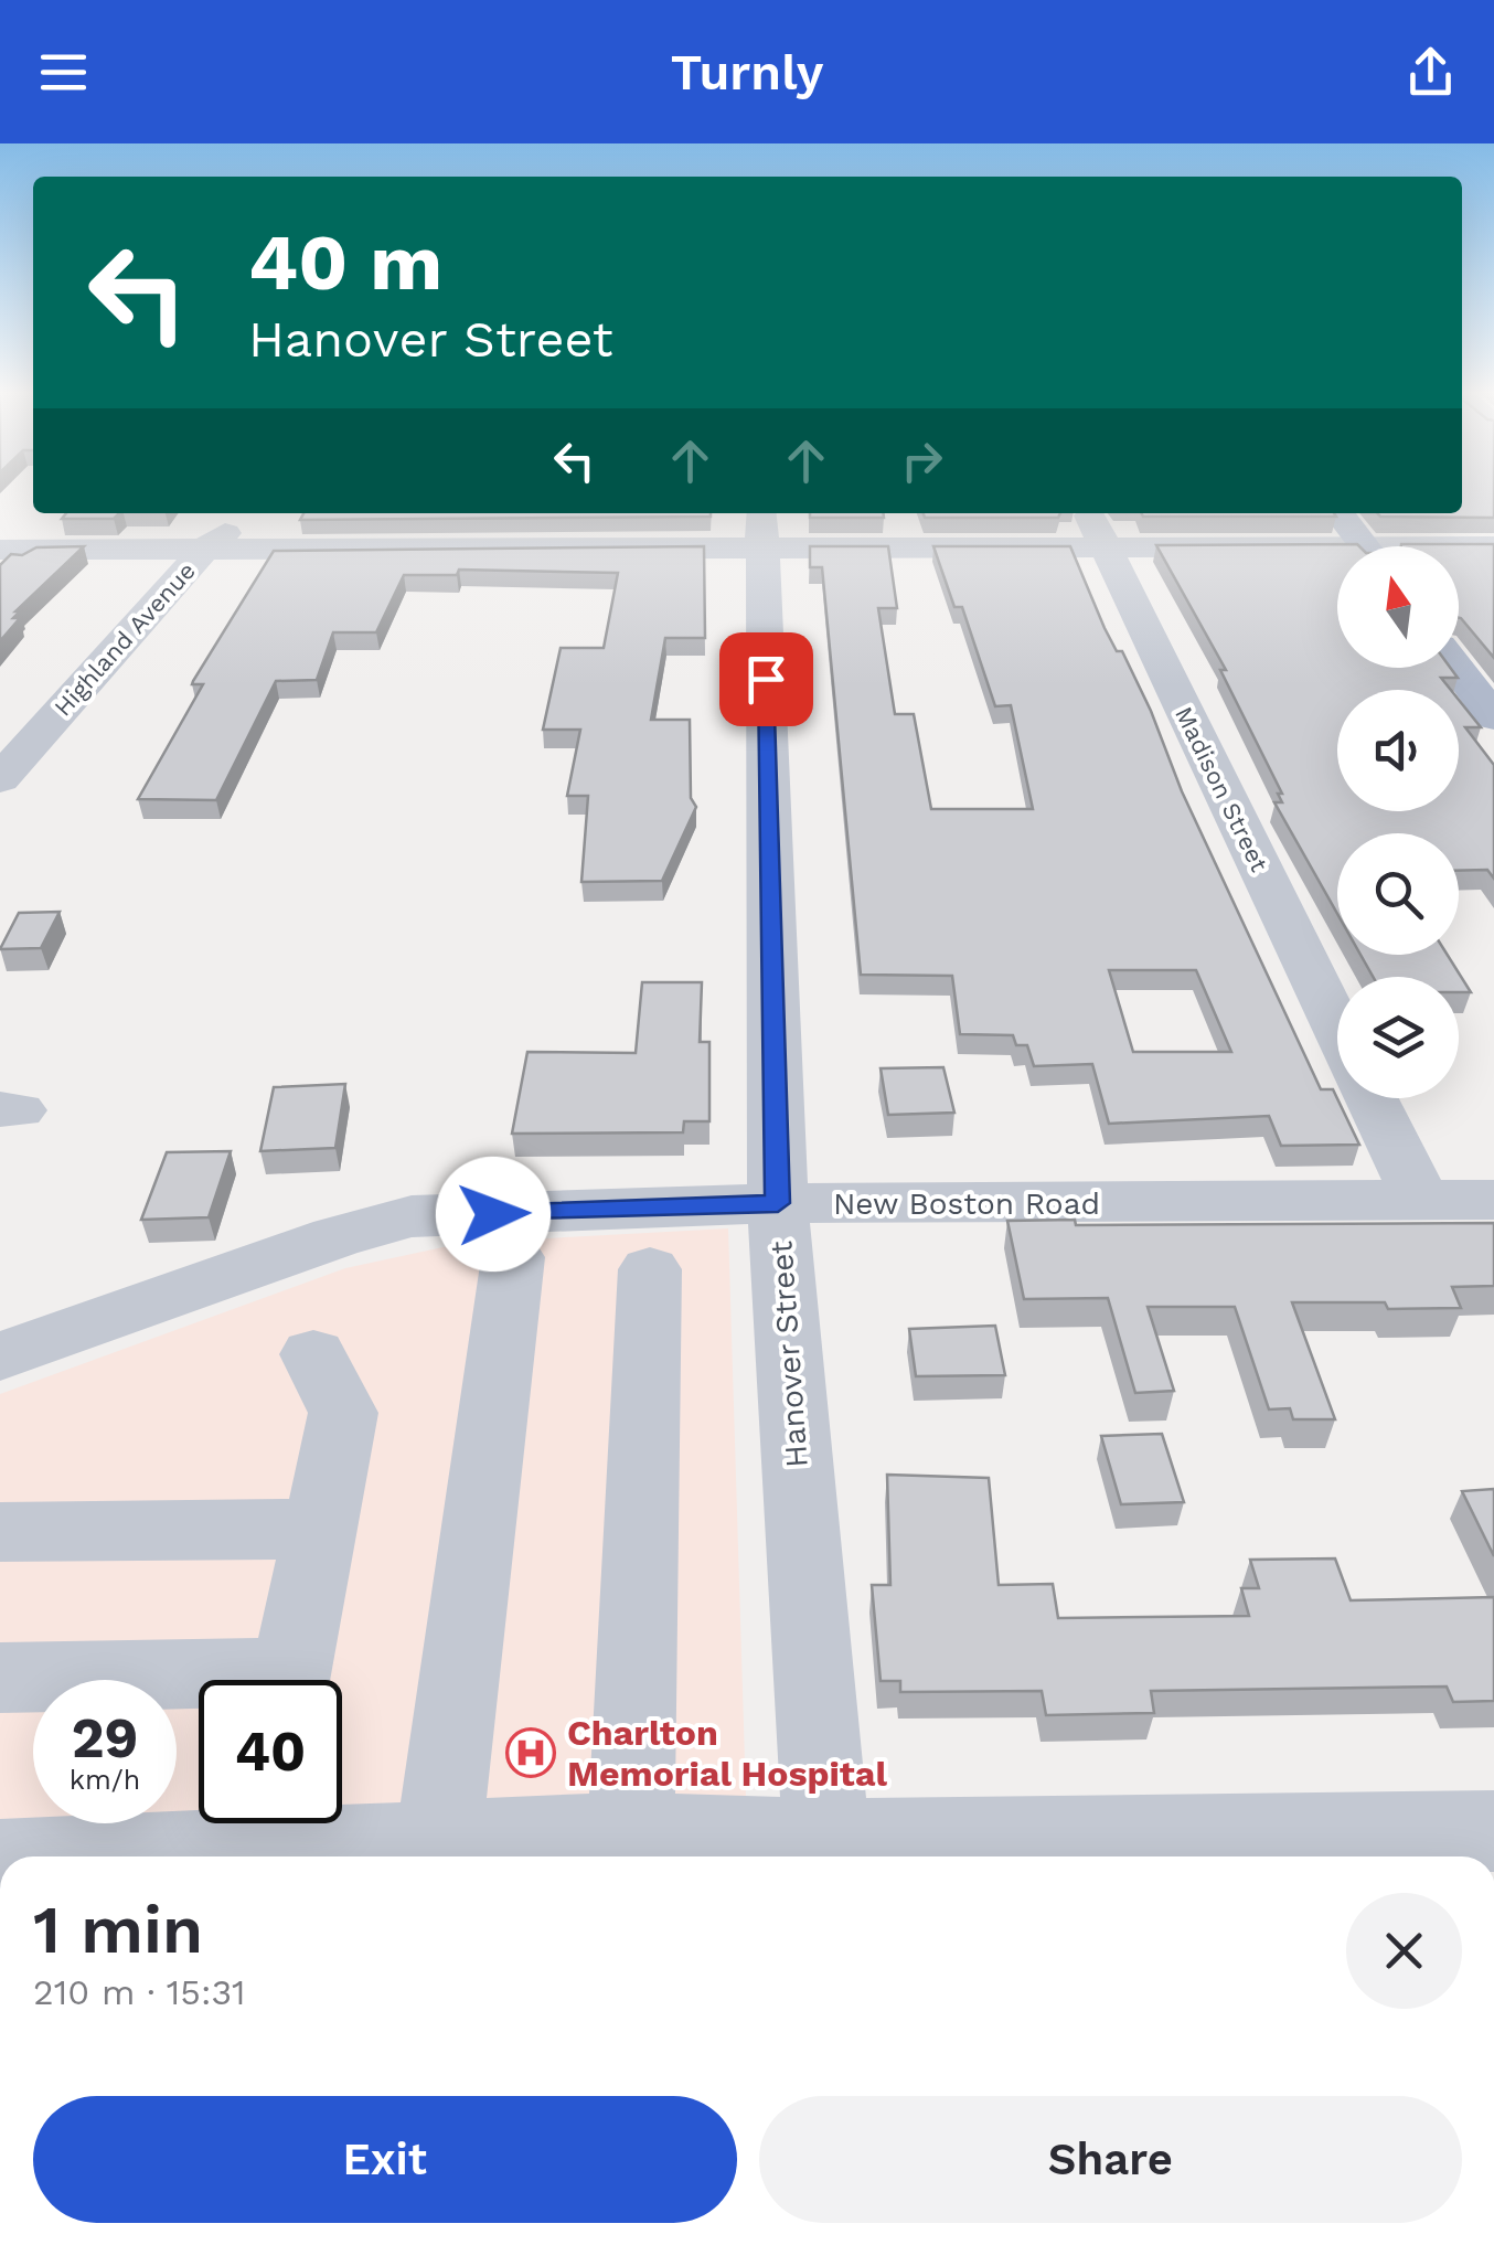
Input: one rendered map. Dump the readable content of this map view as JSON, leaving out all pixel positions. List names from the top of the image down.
{
  "streets": {
    "street": [
      "Highland Avenue",
      "Madison Street",
      "New Boston Road",
      "Hanover Street"
    ]
  },
  "crossings": [
    ["New Boston Road", "Hanover Street"]
  ],
  "places": {
    "hospital": ["Charlton Memorial Hospital"]
  },
  "north": "top",
  "page": {
    "header": "Turnly",
    "turn": ["40 m", "Hanover Street"],
    "speed": "29 km/h",
    "limit": "40",
    "heading": ["1 min", "210 m · 15:31"],
    "buttons": ["Exit", "Share"]
  }
}
